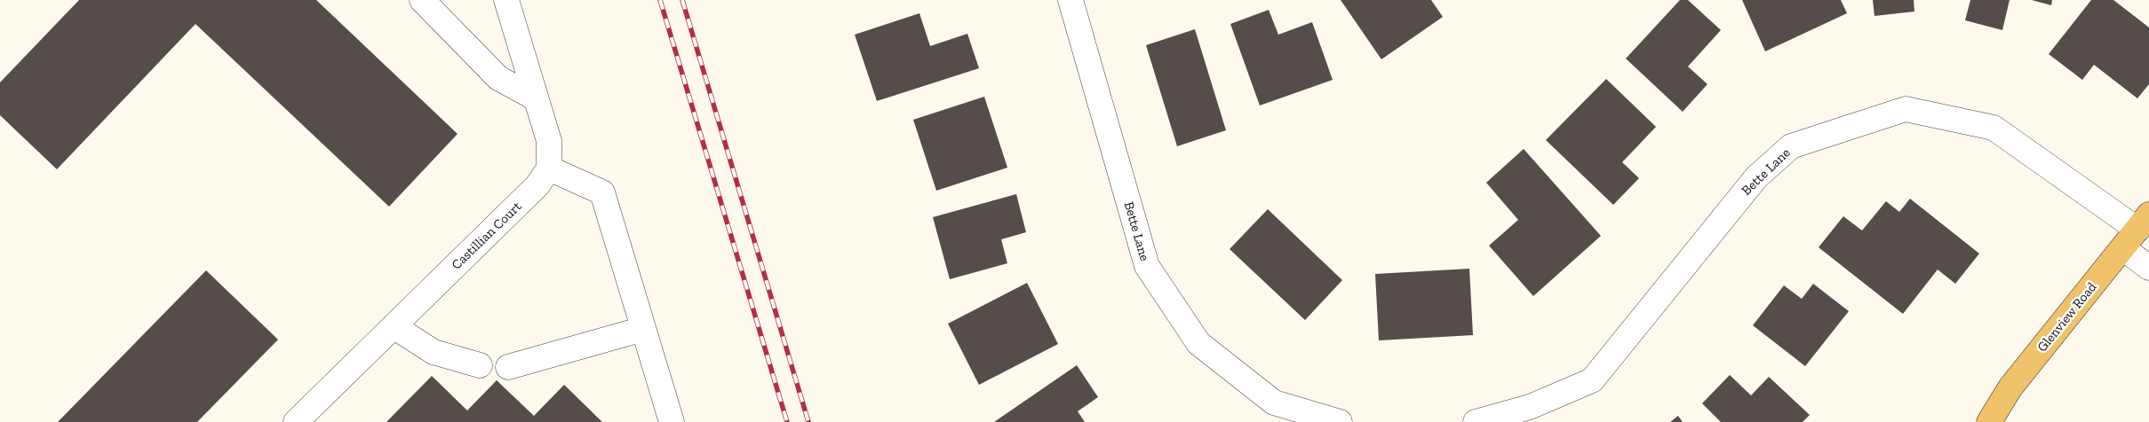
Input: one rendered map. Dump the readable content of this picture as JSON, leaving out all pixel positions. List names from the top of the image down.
{
  "streets": {
    "main road": ["Glenview Road"],
    "street": ["Bette Lane", "Castillian Court"]
  },
  "crossings": [
    ["Bette Lane", "Glenview Road"]
  ]
}
